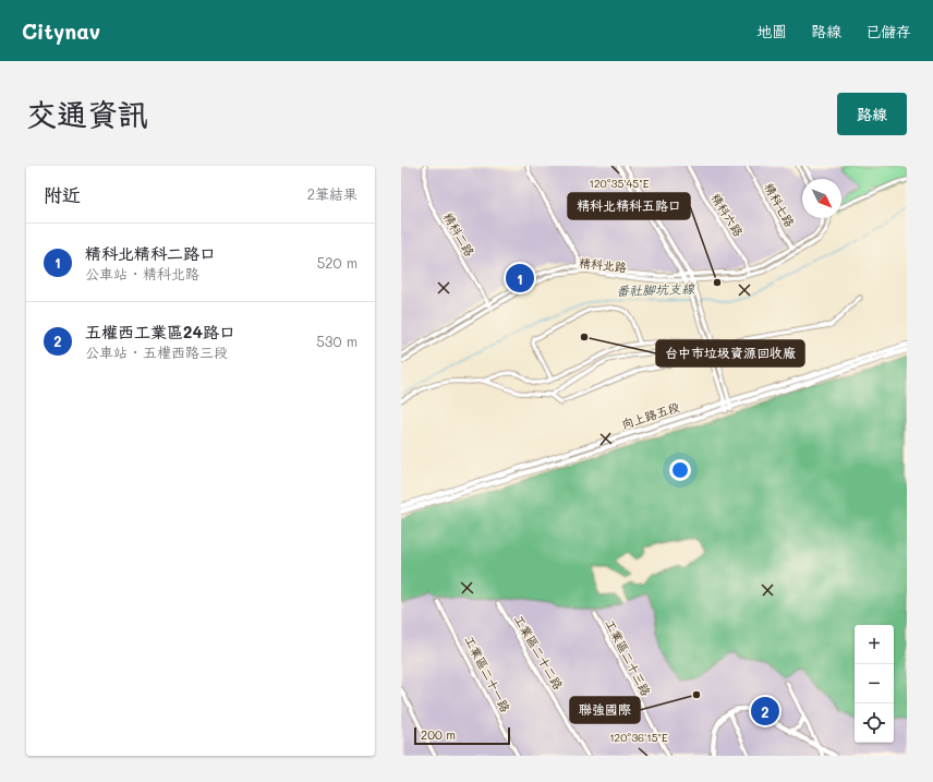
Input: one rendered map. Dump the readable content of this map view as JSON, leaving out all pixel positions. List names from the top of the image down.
{
  "streets": {
    "main road": ["向上路五段"],
    "street": [
      "精科七路",
      "精科六路",
      "精科二路",
      "精科北路",
      "工業區二十二路",
      "工業區二十三路",
      "工業區二十一路"
    ]
  },
  "crossings": [
    ["精科七路", "精科北路"],
    ["精科六路", "精科北路"],
    ["精科二路", "精科北路"]
  ],
  "water": ["番社腳坑支線"],
  "places": ["精科北精科五路口", "台中市垃圾資源回收廠", "聯強國際"],
  "scale_bar": "200 m",
  "north": "bottom right",
  "page": {
    "header": "Citynav",
    "nav": ["地圖", "路線", "已儲存"],
    "buttons": "路線",
    "title": "交通資訊",
    "heading": ["附近", "2筆結果"],
    "list": [
      {
        "mark": "1",
        "name": "精科北精科二路口",
        "note": "公車站 · 精科北路",
        "value": "520 m"
      },
      {
        "mark": "2",
        "name": "五權西工業區24路口",
        "note": "公車站 · 五權西路三段",
        "value": "530 m"
      }
    ],
    "pins": ["1", "2"],
    "map_buttons": ["+", "−"],
    "scale": "200 m"
  },
  "coordinates": ["120°35'45\"E", "120°36'15\"E"]
}
